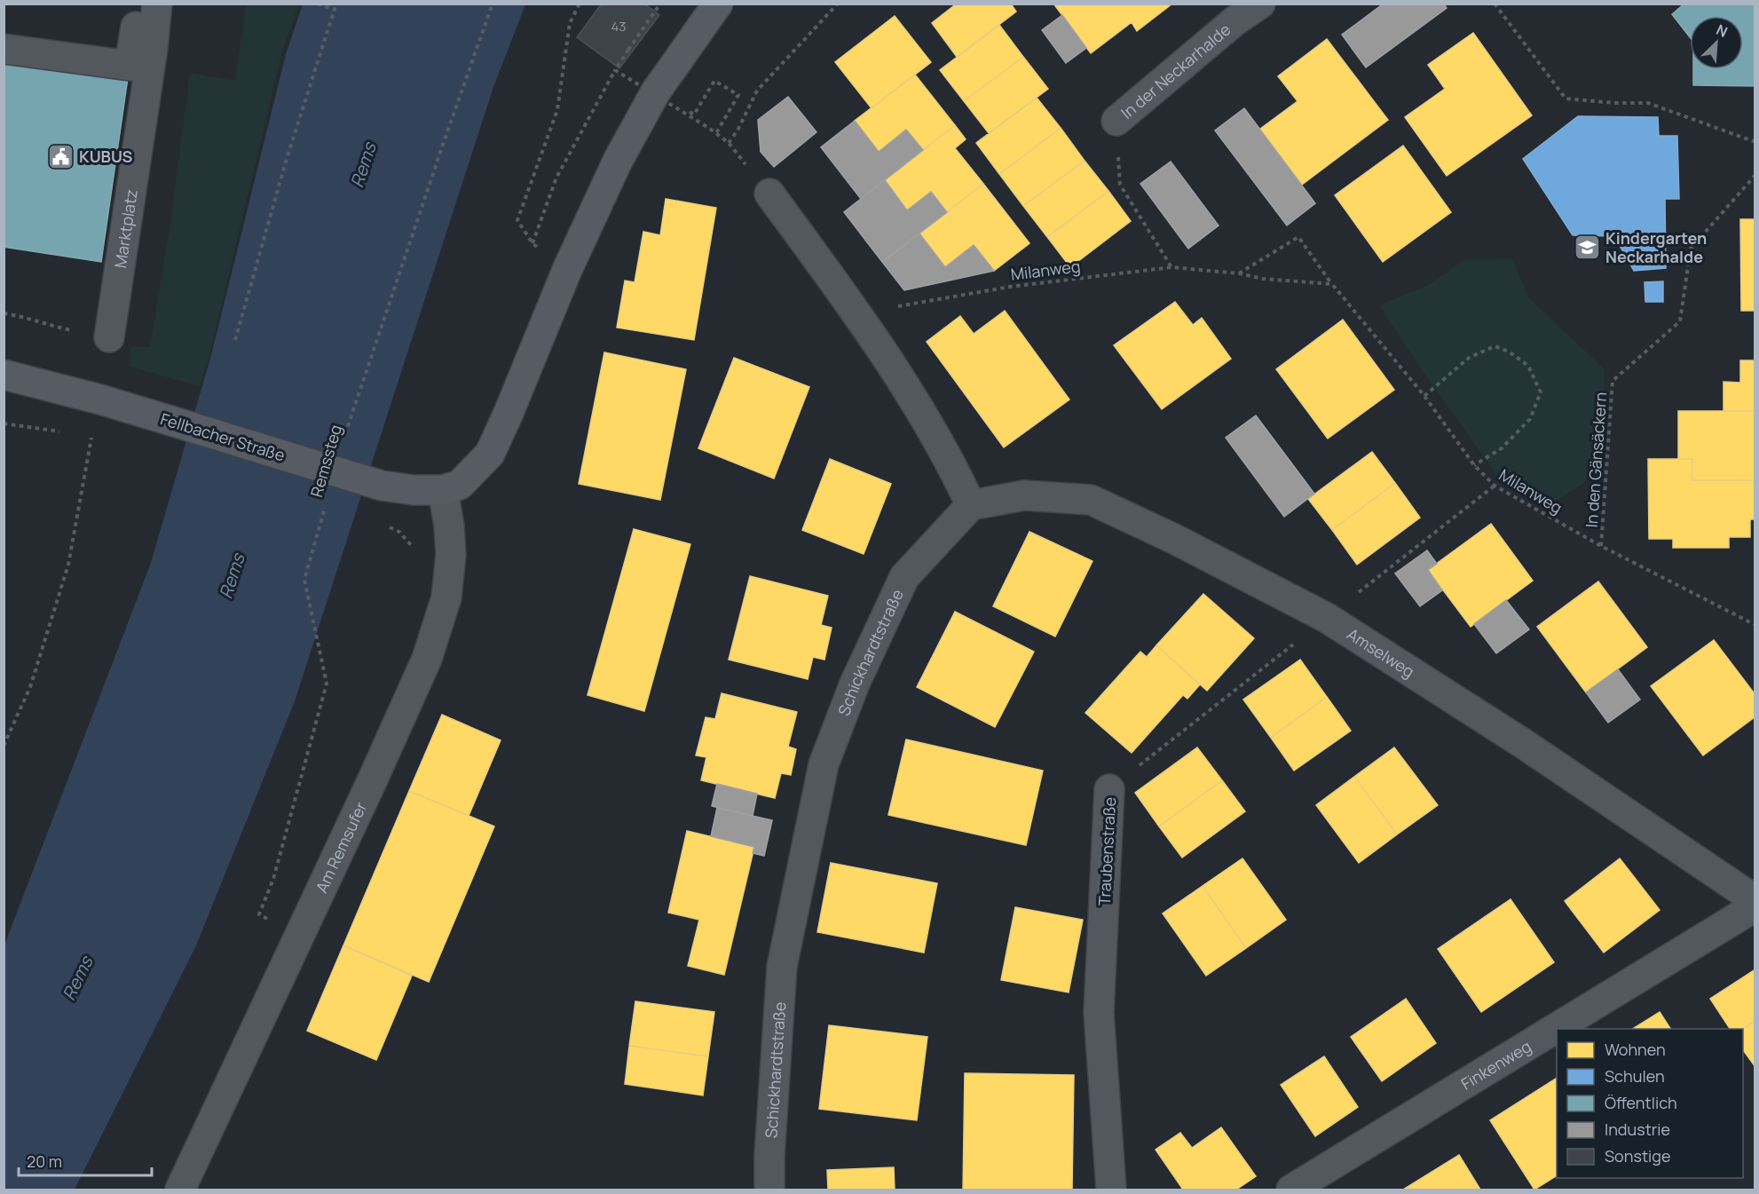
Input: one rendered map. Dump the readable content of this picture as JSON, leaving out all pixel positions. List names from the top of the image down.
{
  "streets": {
    "main road": ["Fellbacher Straße"],
    "street": [
      "In der Neckarhalde",
      "Marktplatz",
      "Schickhardtstraße",
      "Amselweg",
      "Am Remsufer",
      "Traubenstraße",
      "Finkenweg"
    ],
    "path": ["Milanweg", "In den Gänsäckern", "Remssteg"]
  },
  "crossings": [
    ["Milanweg", "In den Gänsäckern"],
    ["Fellbacher Straße", "Am Remsufer"],
    ["Schickhardtstraße", "Amselweg"],
    ["Amselweg", "Traubenstraße"]
  ],
  "water": ["Rems"],
  "places": {
    "public building": ["KUBUS"],
    "school or university": ["Kindergarten Neckarhalde"]
  },
  "house_numbers": ["43"],
  "legend": [
    "Wohnen",
    "Schulen",
    "Öffentlich",
    "Industrie",
    "Sonstige"
  ],
  "scale_bar": "20 m",
  "north": "top right"
}
